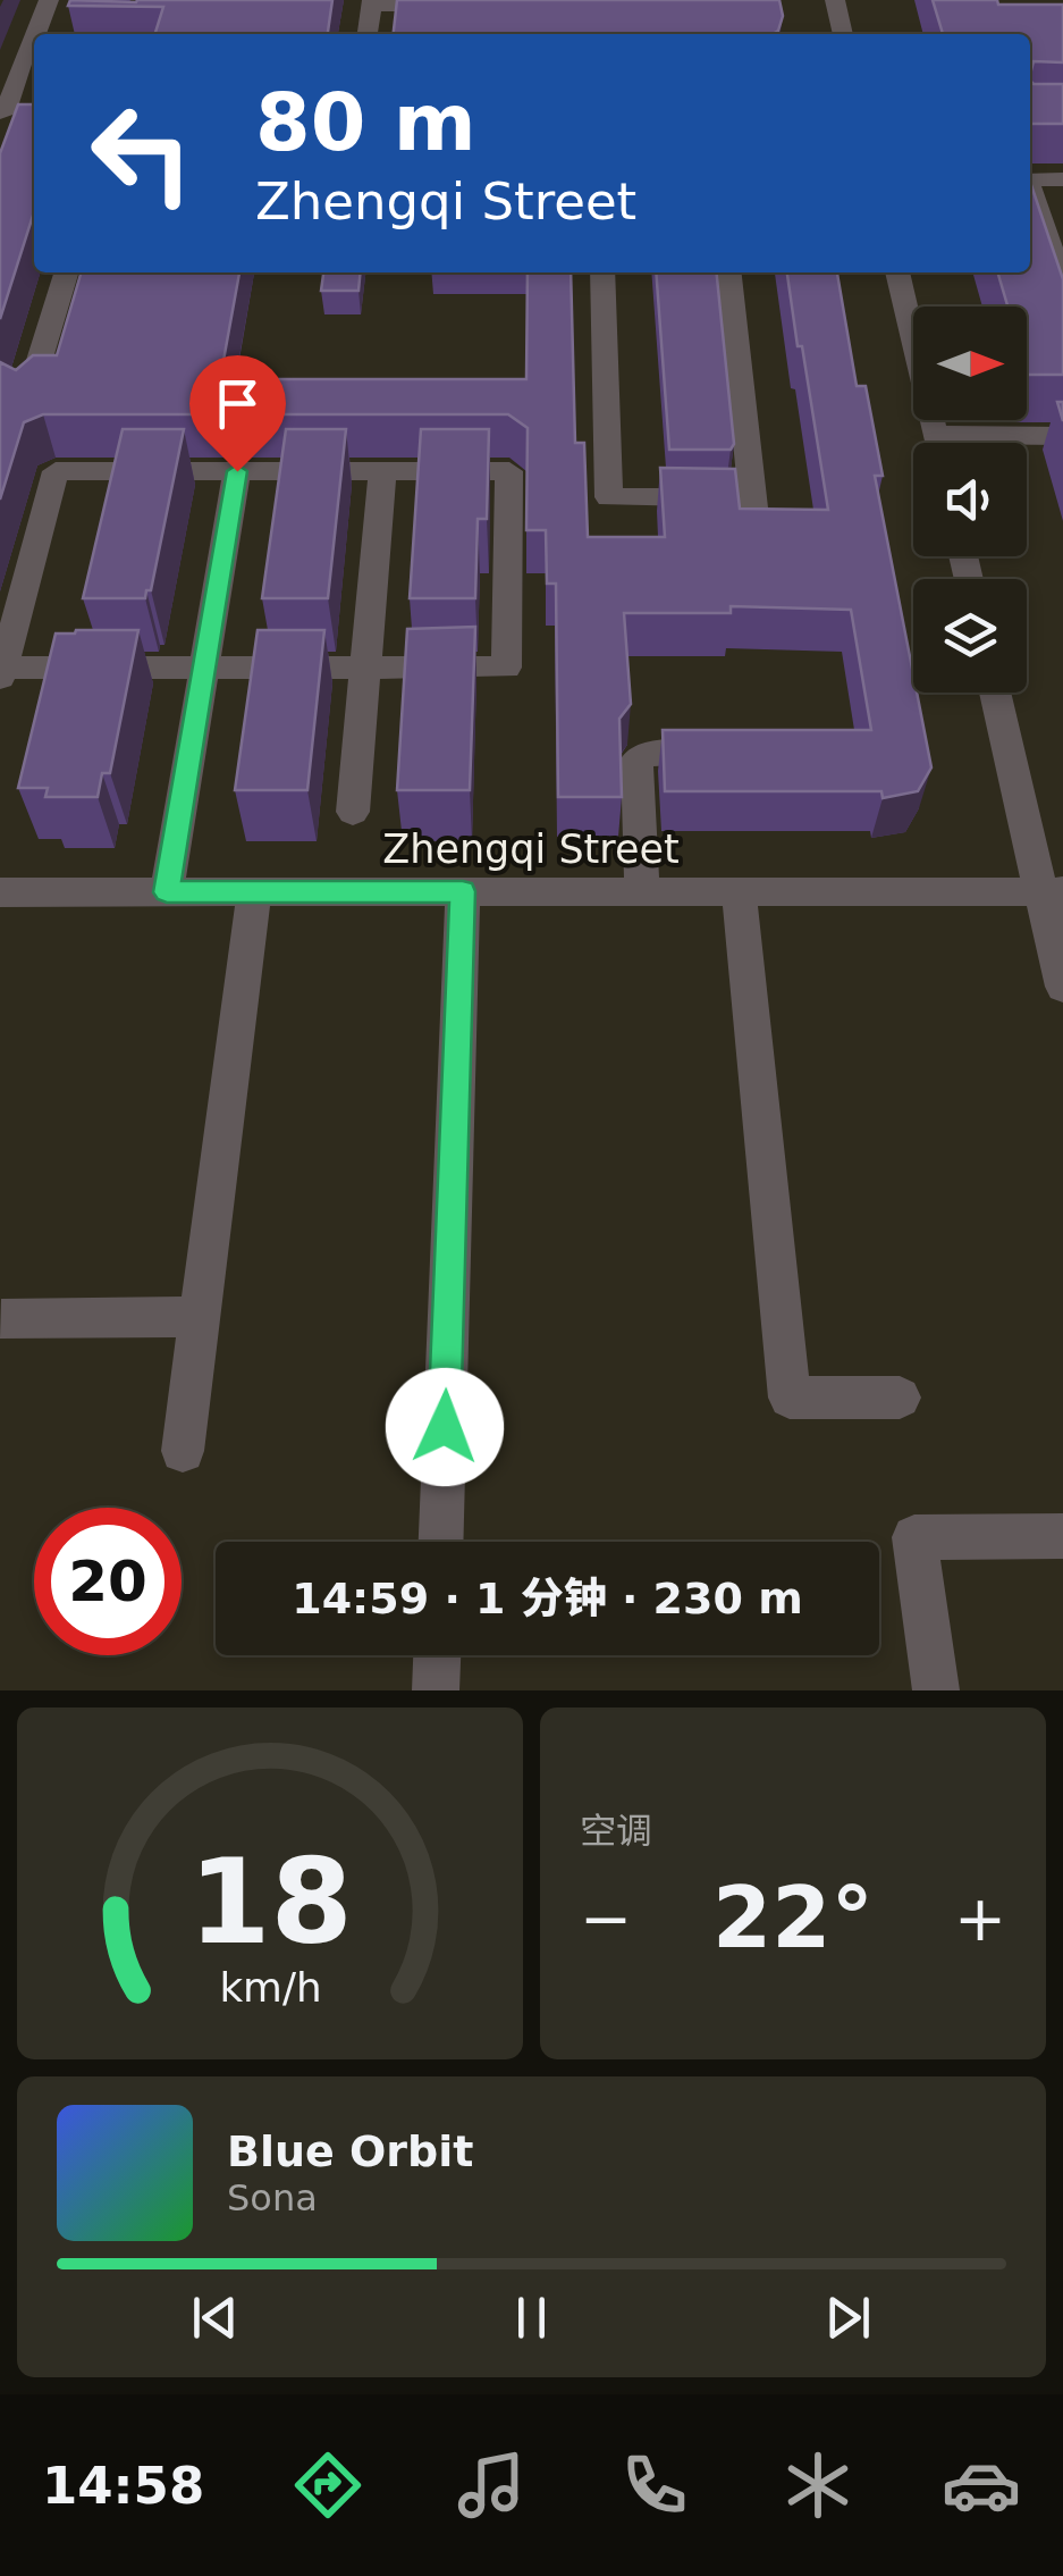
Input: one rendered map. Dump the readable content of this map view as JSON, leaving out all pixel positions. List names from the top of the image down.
{
  "streets": {
    "street": ["Zhengqi Street"]
  },
  "north": "right",
  "page": {
    "turn": ["80 m", "Zhengqi Street"],
    "limit": "20",
    "trip": "14:59 · 1 分钟 · 230 m",
    "tile": "空调",
    "heat": ["−", "22°", "+"],
    "song": ["Blue Orbit", "Sona"],
    "tabs": "14:58",
    "gauge": ["18", "km/h"]
  }
}
